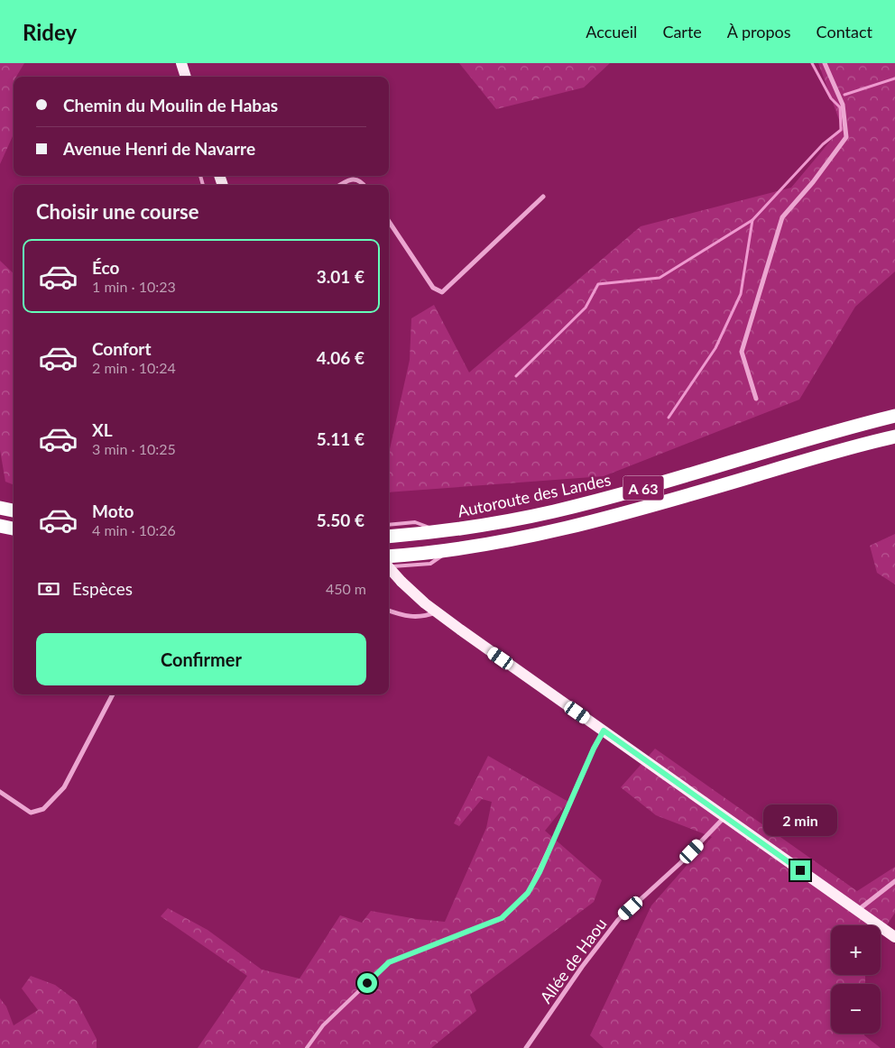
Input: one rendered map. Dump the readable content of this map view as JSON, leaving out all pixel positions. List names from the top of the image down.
{
  "streets": {
    "highway": ["A 63", "Autoroute des Landes"],
    "street": ["Allée de Haou"]
  },
  "page": {
    "header": "Ridey",
    "nav": [
      "Accueil",
      "Carte",
      "À propos",
      "Contact"
    ],
    "banner": ["Chemin du Moulin de Habas", "Avenue Henri de Navarre"],
    "heading": "Choisir une course",
    "list": [
      {
        "name": "Éco",
        "note": "1 min · 10:23",
        "value": "3.01 €"
      },
      {
        "name": "Confort",
        "note": "2 min · 10:24",
        "value": "4.06 €"
      },
      {
        "name": "XL",
        "note": "3 min · 10:25",
        "value": "5.11 €"
      },
      {
        "name": "Moto",
        "note": "4 min · 10:26",
        "value": "5.50 €"
      }
    ],
    "pay": ["Espèces", "450 m"],
    "buttons": "Confirmer",
    "bubble": "2 min",
    "map_buttons": ["+", "−"]
  }
}
